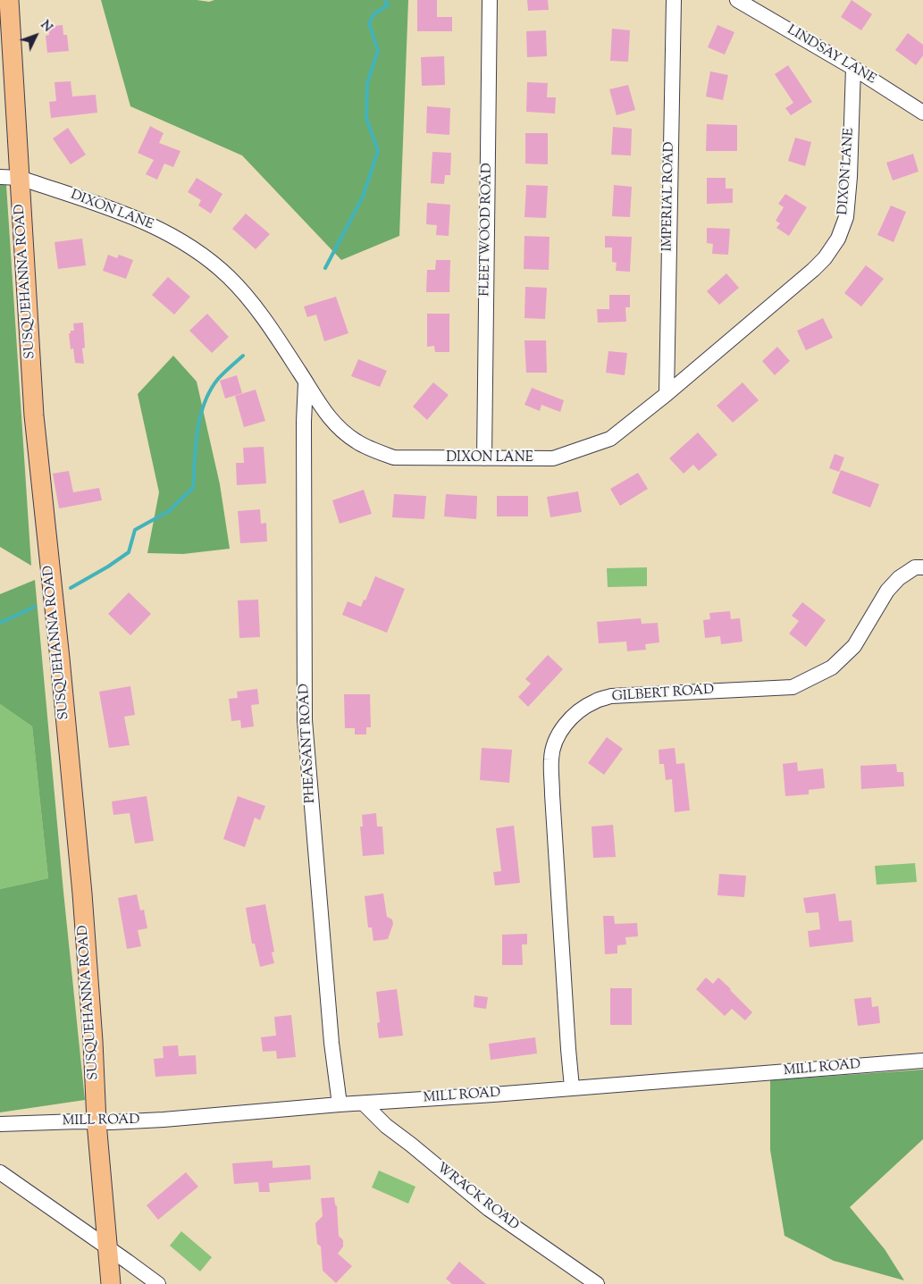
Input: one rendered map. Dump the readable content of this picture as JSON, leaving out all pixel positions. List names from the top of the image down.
{
  "streets": {
    "main road": ["SUSQUEHANNA ROAD"],
    "street": [
      "LINDSAY LANE",
      "DIXON LANE",
      "IMPERIAL ROAD",
      "FLEETWOOD ROAD",
      "GILBERT ROAD",
      "PHEASANT ROAD",
      "MILL ROAD",
      "WRACK ROAD"
    ]
  },
  "crossings": [
    ["LINDSAY LANE", "DIXON LANE"],
    ["DIXON LANE", "IMPERIAL ROAD"],
    ["DIXON LANE", "FLEETWOOD ROAD"],
    ["DIXON LANE", "SUSQUEHANNA ROAD"],
    ["DIXON LANE", "PHEASANT ROAD"],
    ["SUSQUEHANNA ROAD", "MILL ROAD"],
    ["GILBERT ROAD", "MILL ROAD"],
    ["PHEASANT ROAD", "MILL ROAD"],
    ["MILL ROAD", "WRACK ROAD"]
  ],
  "north": "top right"
}
